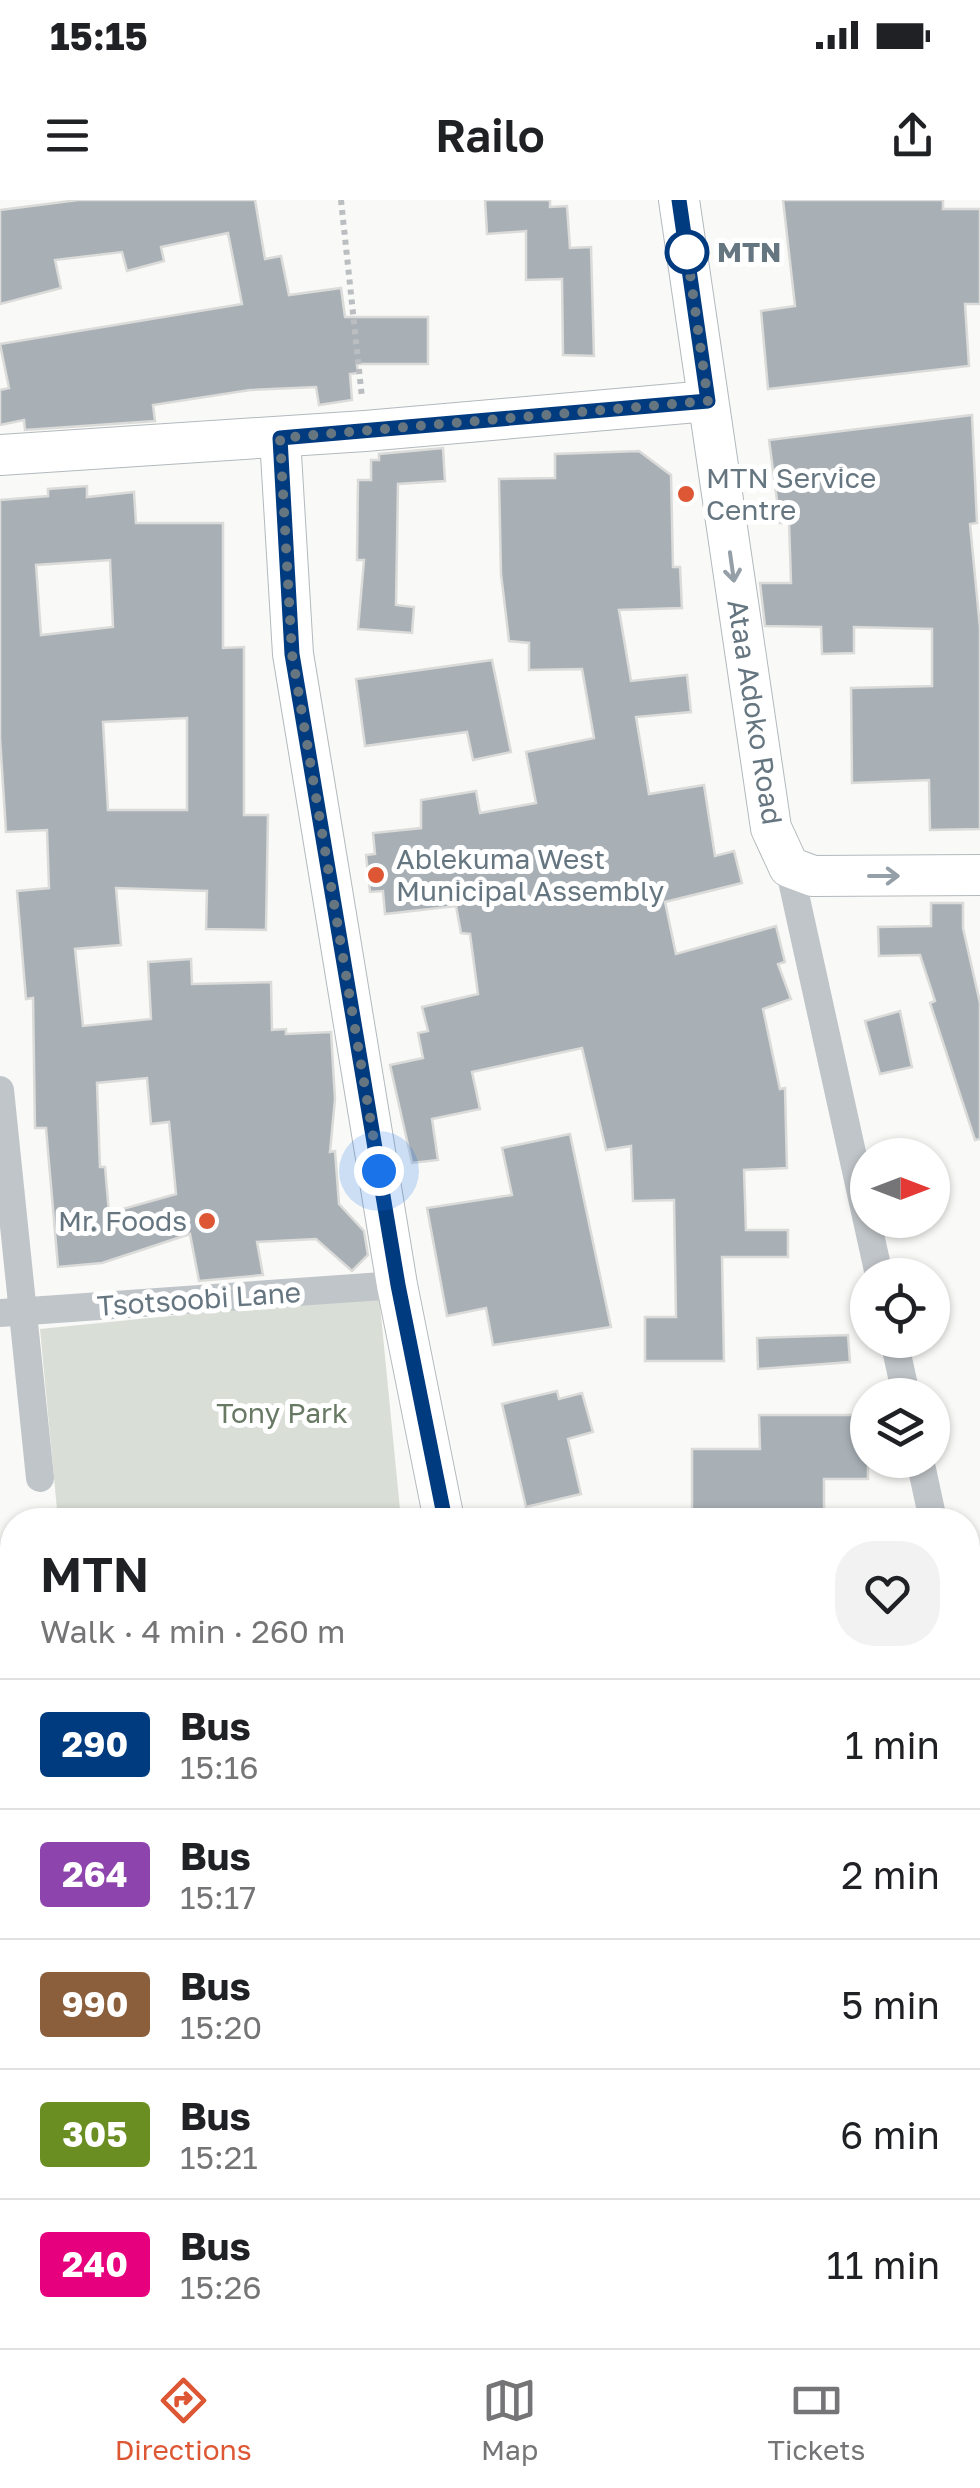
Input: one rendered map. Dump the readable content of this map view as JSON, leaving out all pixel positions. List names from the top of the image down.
{
  "streets": {
    "main road": ["Ataa Adoko Road"],
    "street": ["Tsotsoobi Lane"]
  },
  "one_way": ["Ataa Adoko Road"],
  "parks": ["Tony Park"],
  "places": [
    "MTN",
    "MTN Service Centre",
    "Ablekuma West Municipal Assembly",
    "Mr. Foods"
  ],
  "lines": ["bus line 290"],
  "north": "right",
  "page": {
    "status": "15:15",
    "header": "Railo",
    "heading": ["MTN", "Walk · 4 min · 260 m"],
    "list": [
      {
        "mark": "290",
        "name": "Bus",
        "note": "15:16",
        "value": "1 min"
      },
      {
        "mark": "264",
        "name": "Bus",
        "note": "15:17",
        "value": "2 min"
      },
      {
        "mark": "990",
        "name": "Bus",
        "note": "15:20",
        "value": "5 min"
      },
      {
        "mark": "305",
        "name": "Bus",
        "note": "15:21",
        "value": "6 min"
      },
      {
        "mark": "240",
        "name": "Bus",
        "note": "15:26",
        "value": "11 min"
      }
    ],
    "tabs": ["Directions", "Map", "Tickets"]
  }
}
